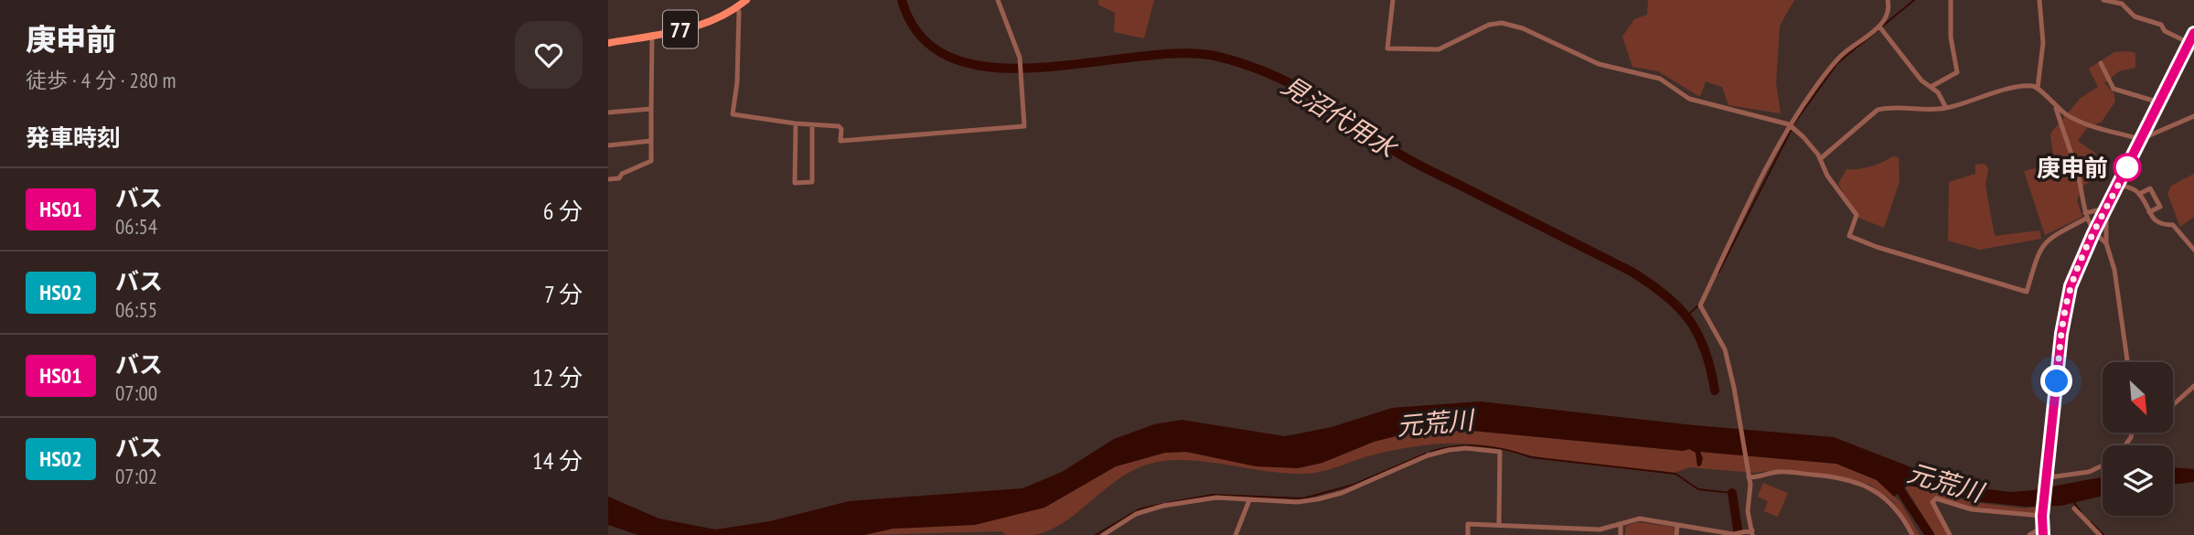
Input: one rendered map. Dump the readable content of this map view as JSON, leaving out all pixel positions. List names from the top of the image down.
{
  "streets": {
    "main road": ["77"]
  },
  "water": ["見沼代用水", "元荒川"],
  "places": ["庚申前"],
  "lines": ["bus line HS01"],
  "north": "bottom right",
  "page": {
    "heading": [
      ["庚申前", "徒歩 · 4 分 · 280 m"],
      "発車時刻"
    ],
    "list": [
      {
        "mark": "HS01",
        "name": "バス",
        "note": "06:54",
        "value": "6 分"
      },
      {
        "mark": "HS02",
        "name": "バス",
        "note": "06:55",
        "value": "7 分"
      },
      {
        "mark": "HS01",
        "name": "バス",
        "note": "07:00",
        "value": "12 分"
      },
      {
        "mark": "HS02",
        "name": "バス",
        "note": "07:02",
        "value": "14 分"
      }
    ]
  }
}
